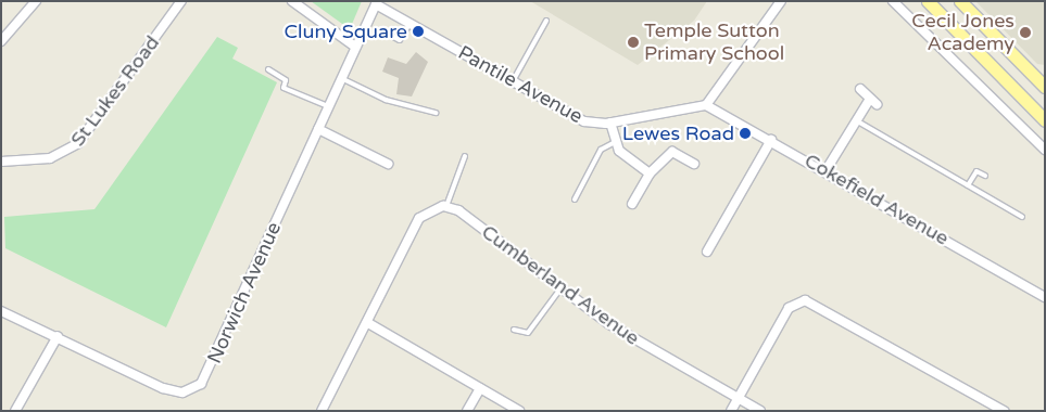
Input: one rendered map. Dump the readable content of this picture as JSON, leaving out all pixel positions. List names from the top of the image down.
{
  "streets": {
    "street": [
      "Pantile Avenue",
      "St Lukes Road",
      "Cokefield Avenue",
      "Cumberland Avenue",
      "Norwich Avenue"
    ]
  },
  "crossings": [
    ["Pantile Avenue", "Cokefield Avenue"],
    ["Pantile Avenue", "Norwich Avenue"]
  ],
  "places": [
    "Cluny Square",
    "Cecil Jones Academy",
    "Temple Sutton Primary School",
    "Lewes Road"
  ]
}
